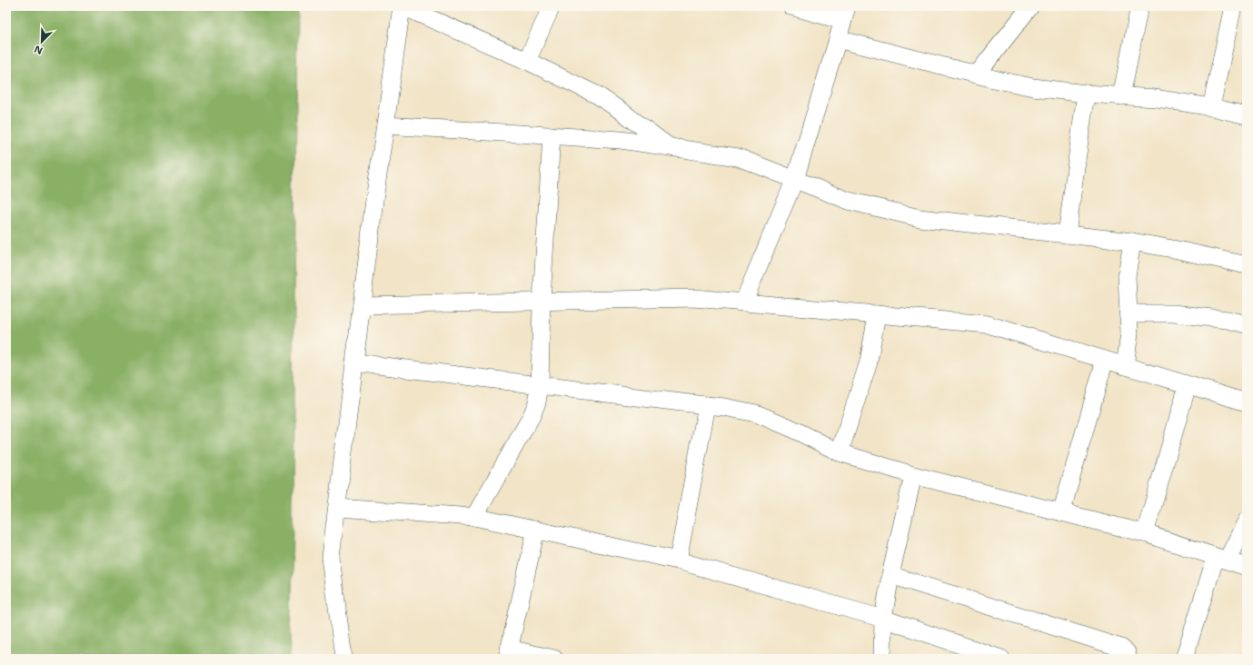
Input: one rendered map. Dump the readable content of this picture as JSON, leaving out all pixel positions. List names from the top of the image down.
{
  "north": "bottom left"
}
